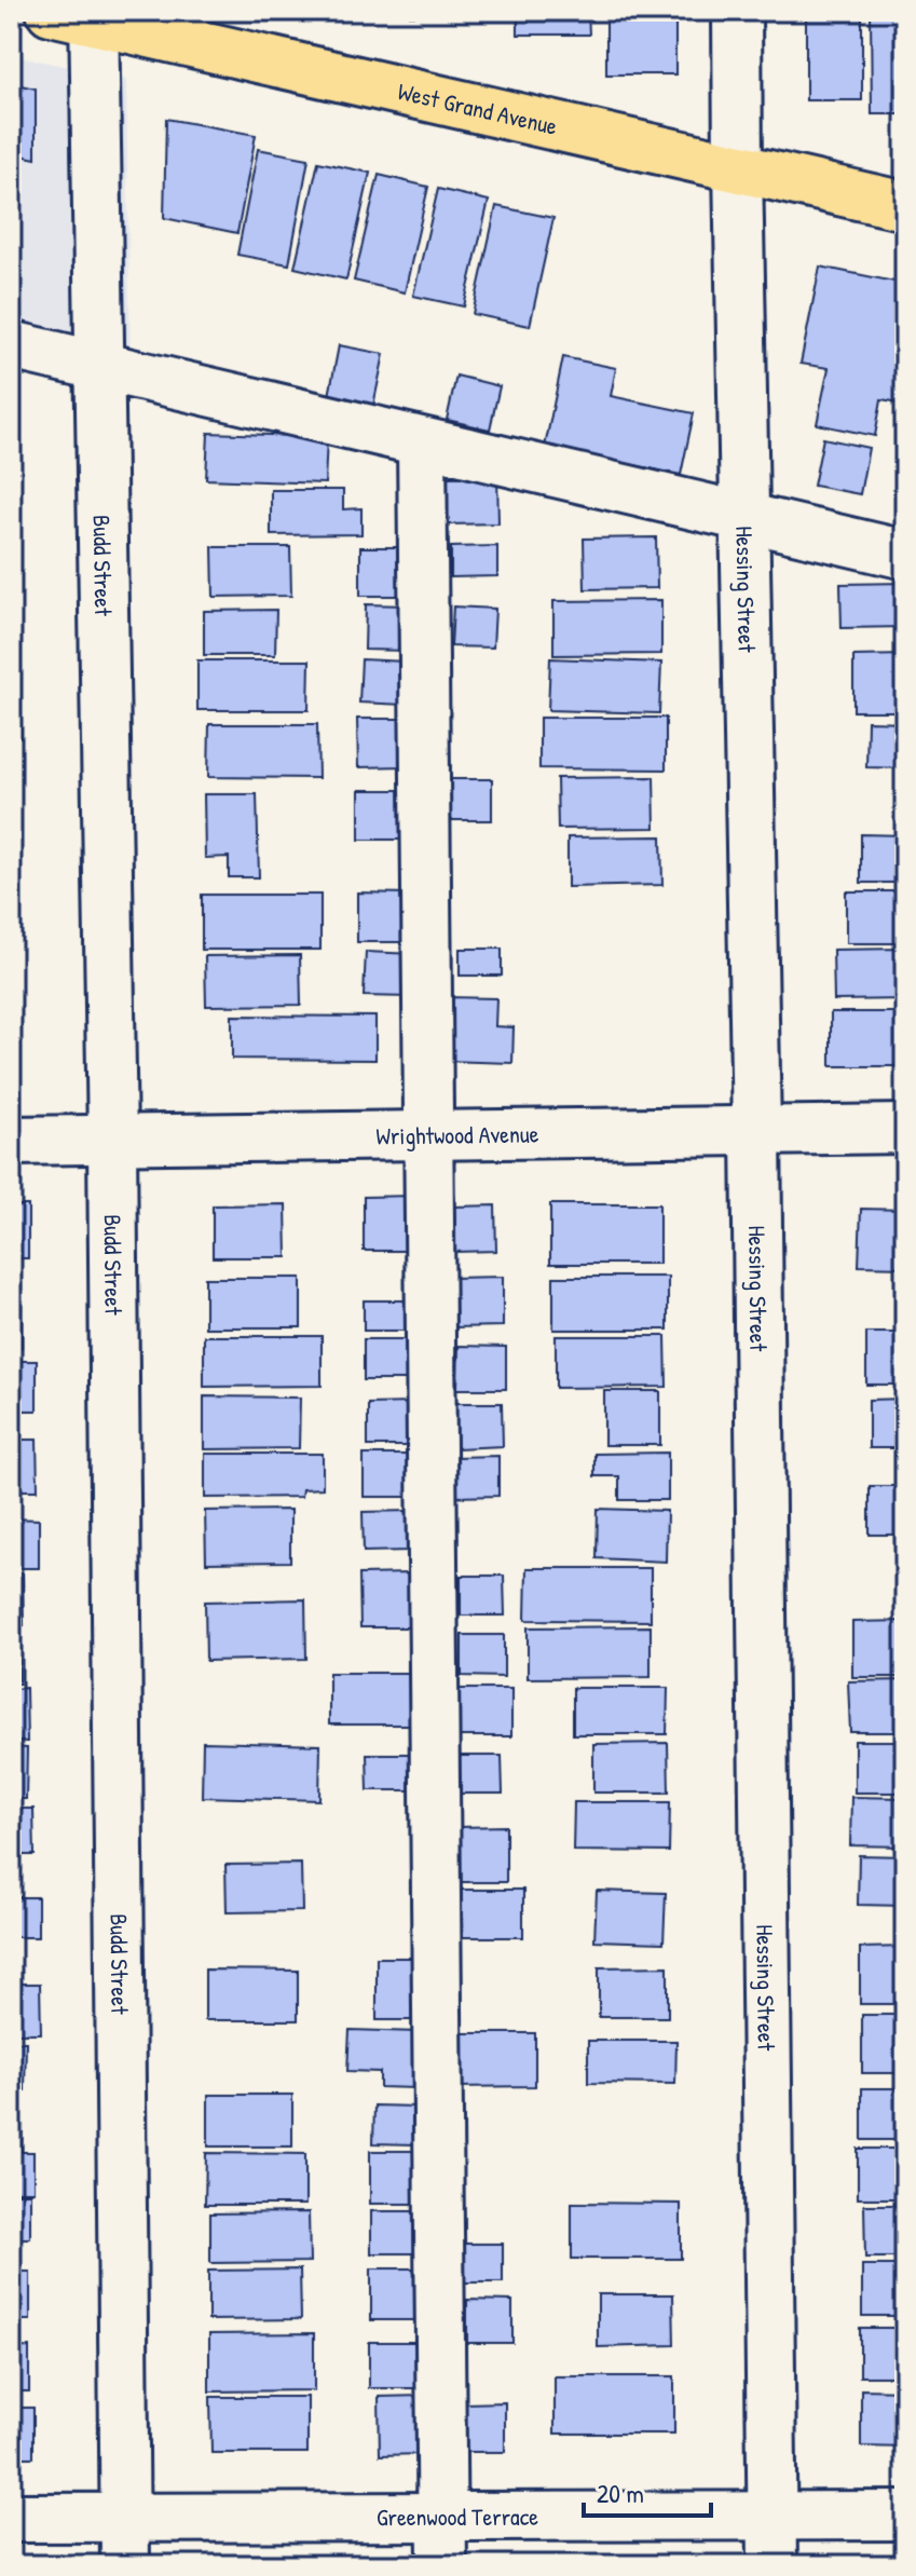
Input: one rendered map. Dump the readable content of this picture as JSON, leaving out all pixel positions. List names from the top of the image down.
{
  "streets": {
    "main road": ["West Grand Avenue"],
    "street": [
      "Budd Street",
      "Hessing Street",
      "Wrightwood Avenue",
      "Greenwood Terrace"
    ]
  },
  "crossings": [
    ["West Grand Avenue", "Budd Street"],
    ["West Grand Avenue", "Hessing Street"],
    ["Budd Street", "Wrightwood Avenue"],
    ["Budd Street", "Greenwood Terrace"],
    ["Hessing Street", "Wrightwood Avenue"],
    ["Hessing Street", "Greenwood Terrace"]
  ],
  "scale_bar": "20 m"
}
